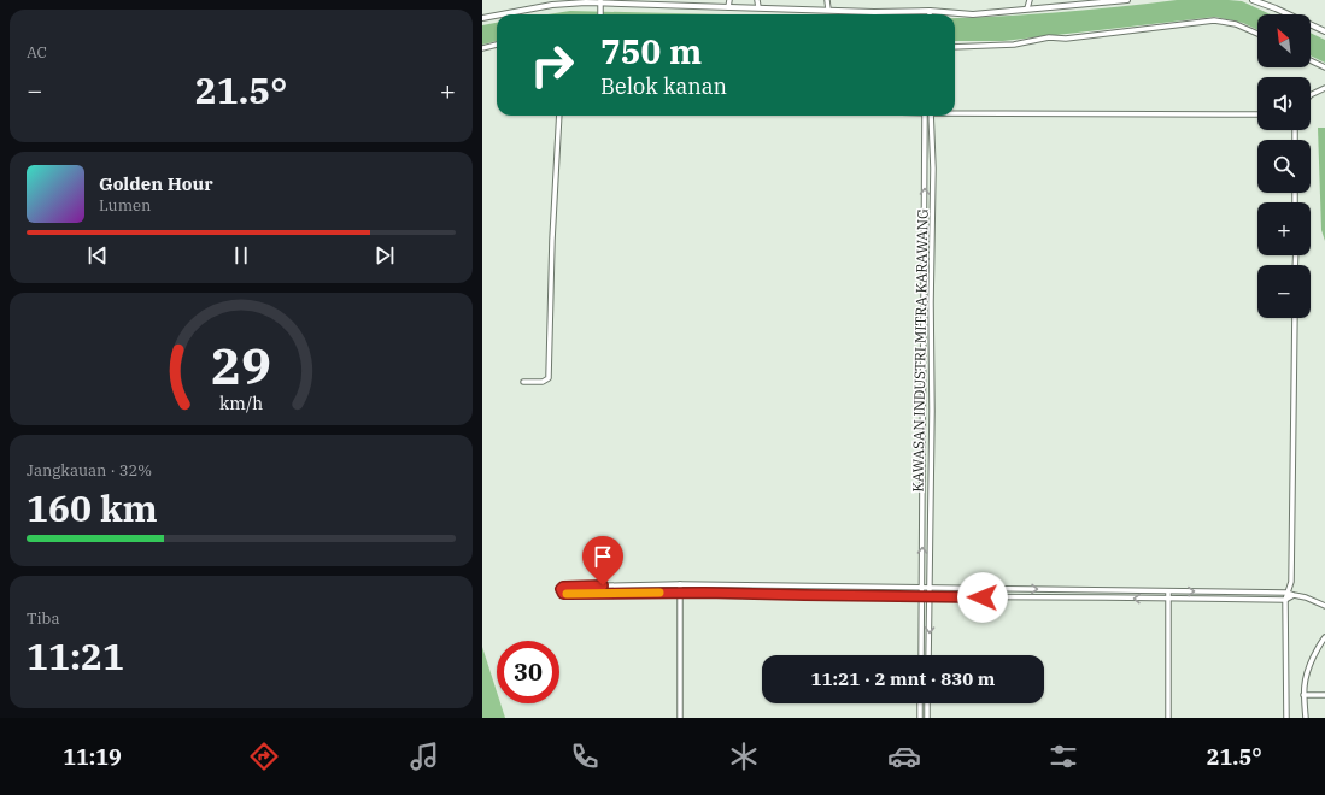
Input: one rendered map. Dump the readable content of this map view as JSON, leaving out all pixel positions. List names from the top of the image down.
{
  "streets": {
    "street": ["KAWASAN INDUSTRI MITRA KARAWANG"]
  },
  "north": "top left",
  "page": {
    "tile": [
      "AC",
      ["Jangkauan · 32%", "160 km"],
      ["Tiba", "11:21"]
    ],
    "map_buttons": ["+", "−"],
    "turn": ["750 m", "Belok kanan"],
    "heat": ["−", "21.5°", "+"],
    "song": ["Golden Hour", "Lumen"],
    "limit": "30",
    "trip": "11:21 · 2 mnt · 830 m",
    "tabs": ["11:19", "21.5°"],
    "gauge": ["29", "km/h"]
  }
}
